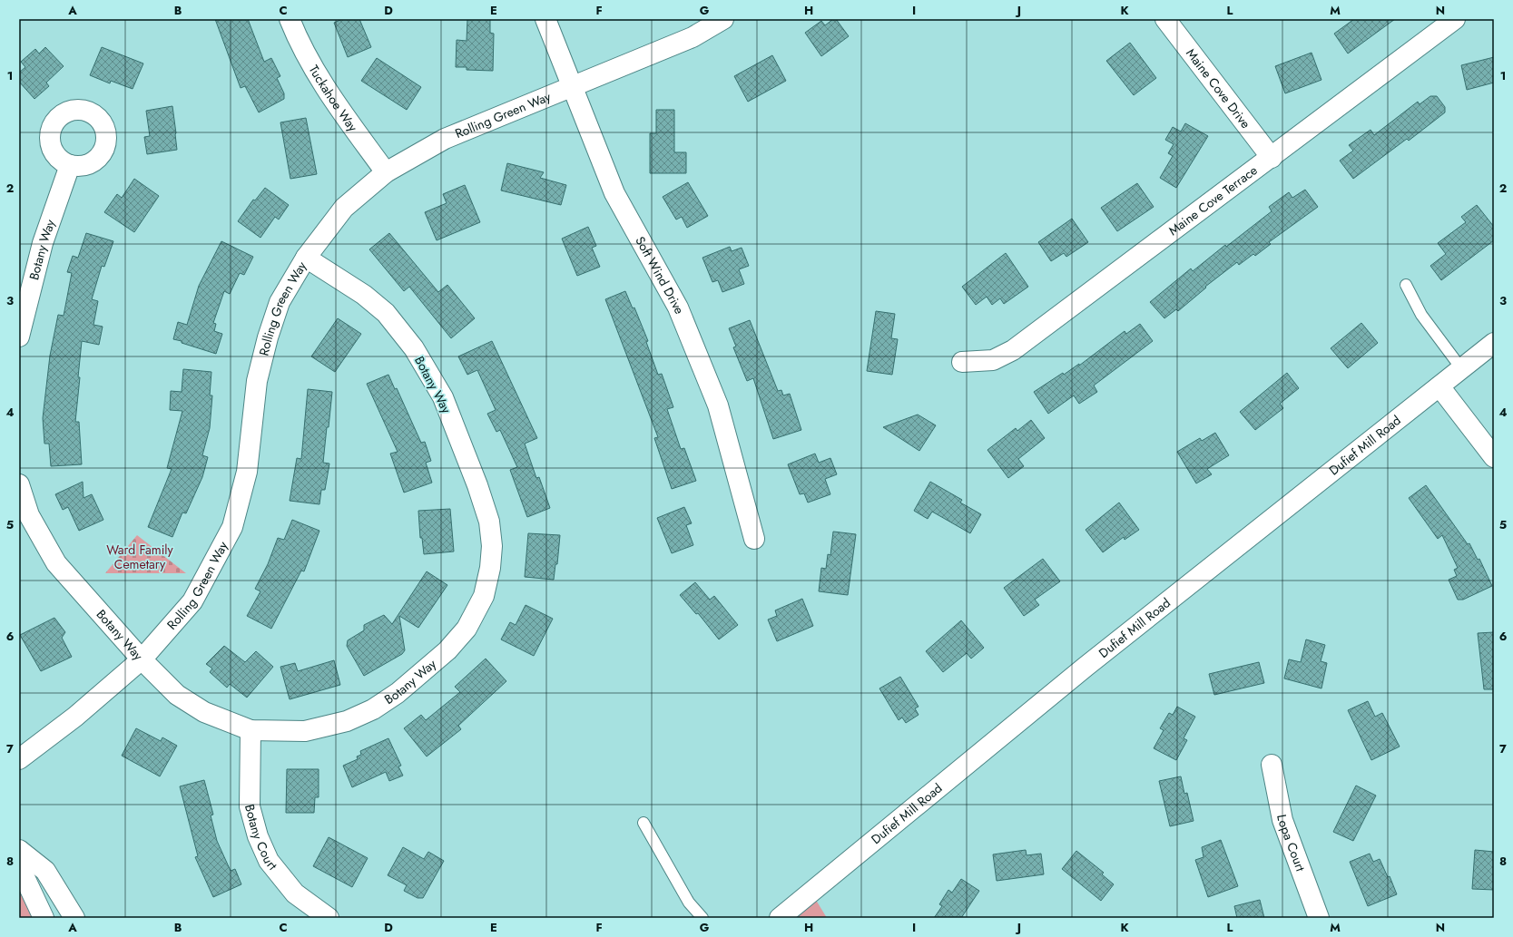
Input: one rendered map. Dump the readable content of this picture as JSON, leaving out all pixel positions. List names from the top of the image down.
{
  "streets": {
    "street": [
      "Maine Cove Drive",
      "Tuckahoe Way",
      "Rolling Green Way",
      "Maine Cove Terrace",
      "Botany Way",
      "Soft Wind Drive",
      "Dufief Mill Road",
      "Botany Court",
      "Lopa Court"
    ]
  },
  "crossings": [
    ["Maine Cove Drive", "Maine Cove Terrace"],
    ["Tuckahoe Way", "Rolling Green Way"],
    ["Rolling Green Way", "Botany Way"],
    ["Rolling Green Way", "Soft Wind Drive"],
    ["Botany Way", "Botany Court"]
  ],
  "parks": ["Ward Family Cemetary"],
  "grid": {
    "columns": [
      "A",
      "B",
      "C",
      "D",
      "E",
      "F",
      "G",
      "H",
      "I",
      "J",
      "K",
      "L",
      "M",
      "N"
    ],
    "rows": [
      "1",
      "2",
      "3",
      "4",
      "5",
      "6",
      "7",
      "8"
    ]
  }
}
